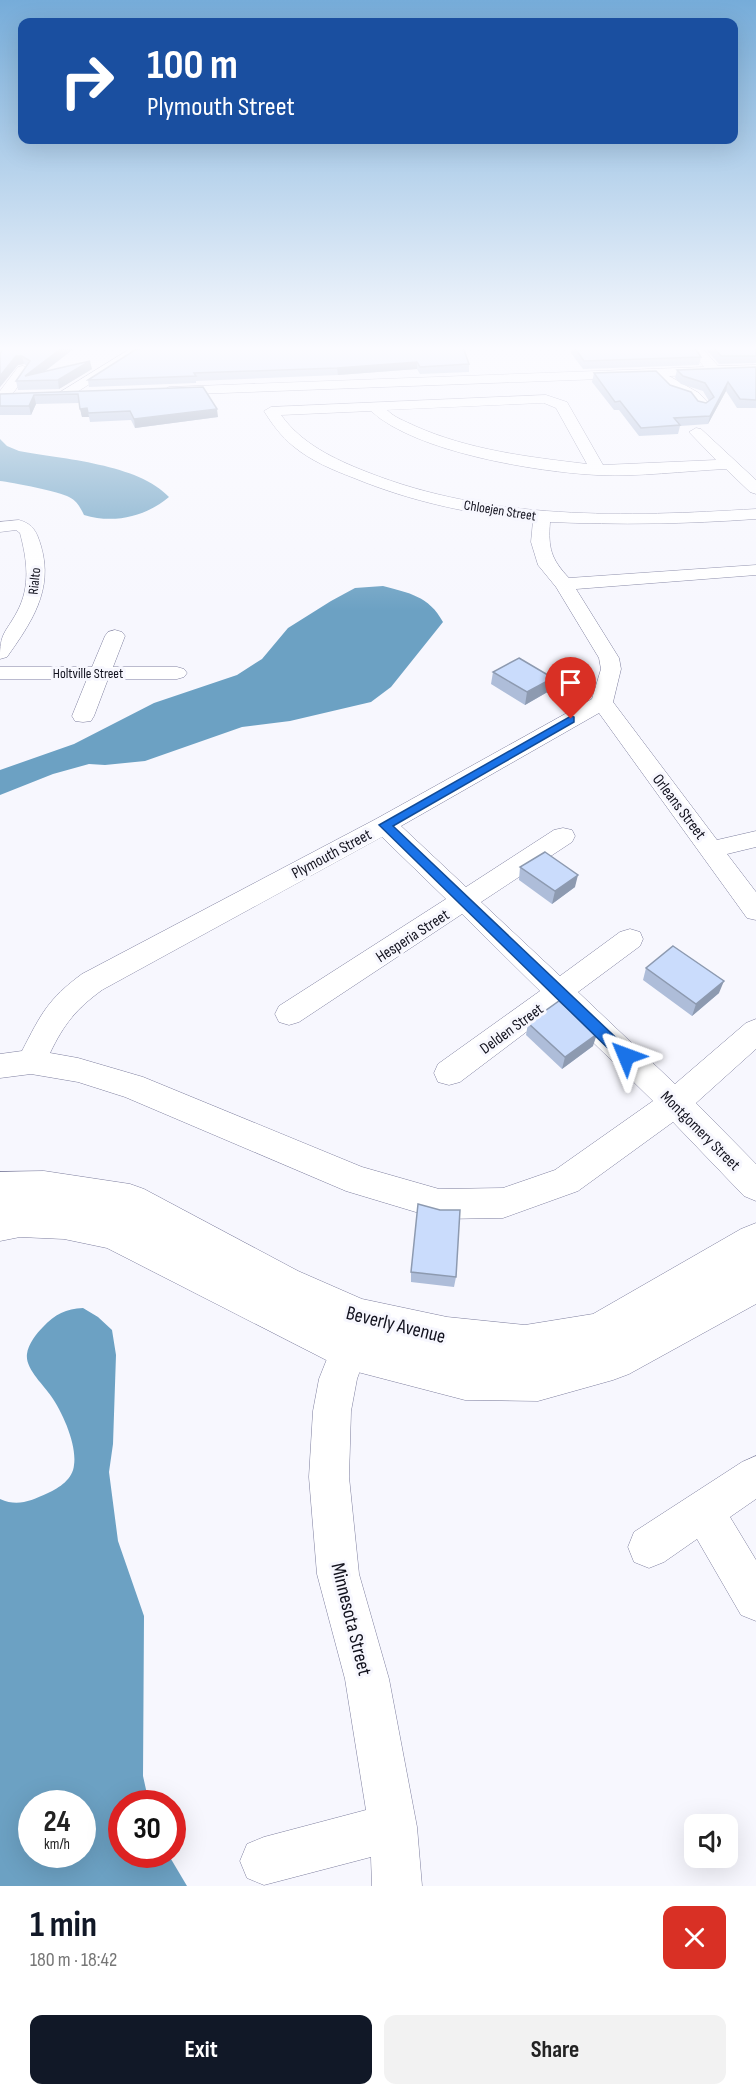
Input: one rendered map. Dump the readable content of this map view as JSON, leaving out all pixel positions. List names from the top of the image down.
{
  "streets": {
    "street": [
      "Chloejen Street",
      "Rialto",
      "Holtville Street",
      "Orleans Street",
      "Plymouth Street",
      "Hesperia Street",
      "Delden Street",
      "Montgomery Street",
      "Beverly Avenue",
      "Minnesota Street"
    ]
  },
  "crossings": [
    ["Orleans Street", "Plymouth Street"],
    ["Plymouth Street", "Montgomery Street"],
    ["Hesperia Street", "Montgomery Street"],
    ["Delden Street", "Montgomery Street"],
    ["Beverly Avenue", "Minnesota Street"]
  ],
  "page": {
    "turn": ["100 m", "Plymouth Street"],
    "speed": "24 km/h",
    "limit": "30",
    "heading": ["1 min", "180 m · 18:42"],
    "buttons": ["Exit", "Share"]
  }
}
